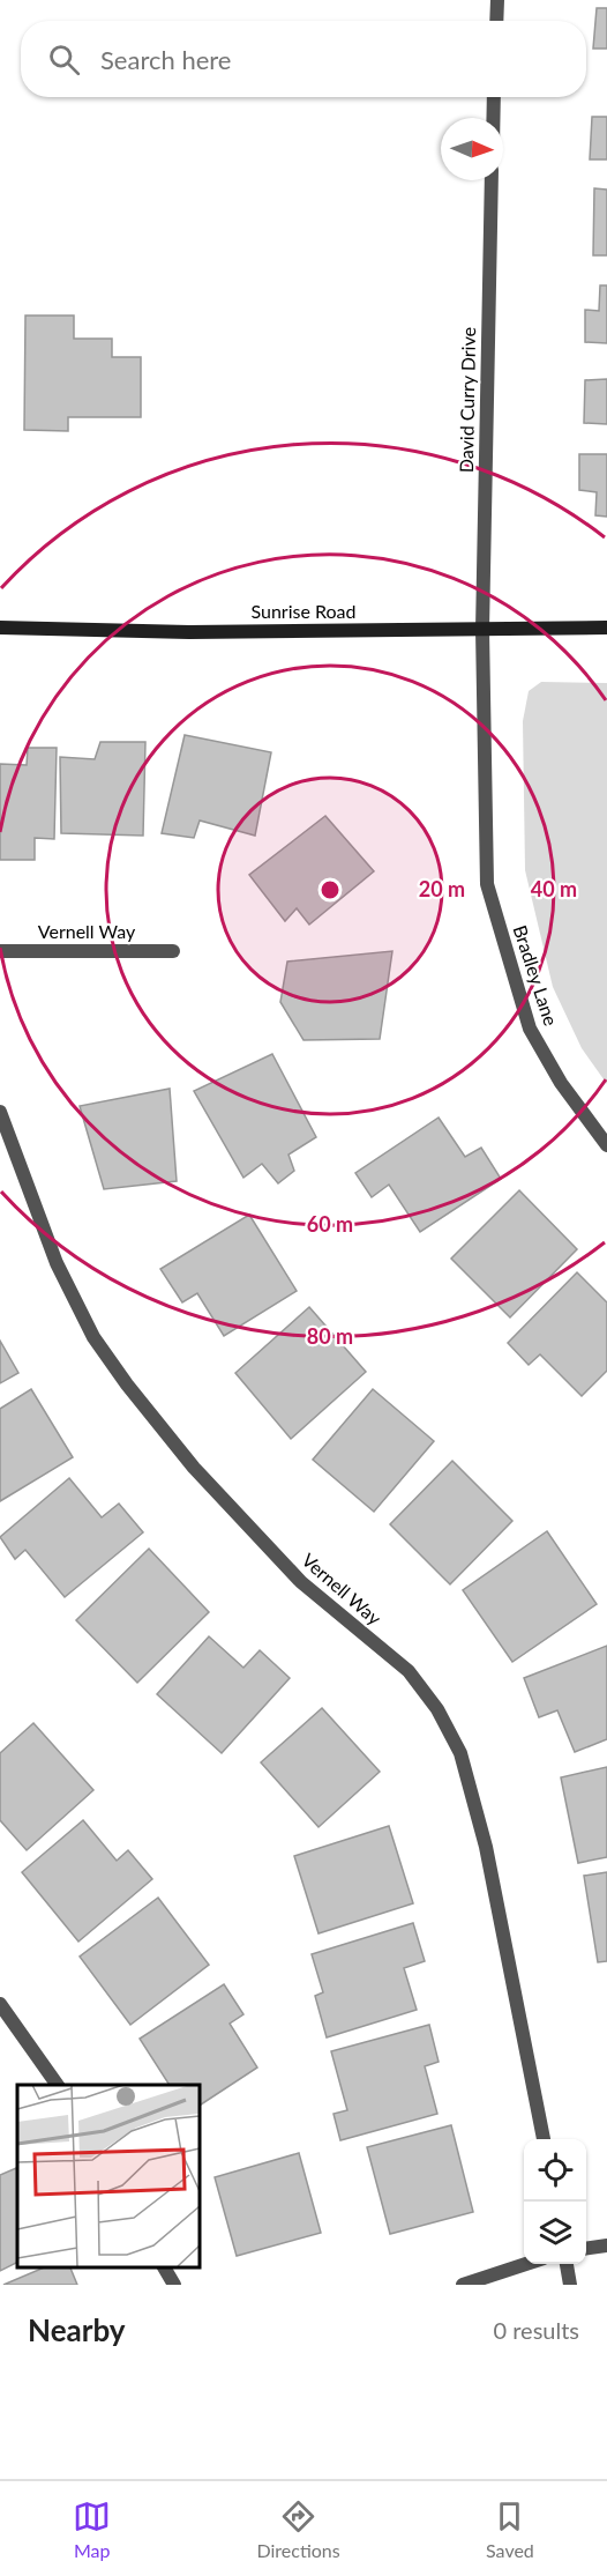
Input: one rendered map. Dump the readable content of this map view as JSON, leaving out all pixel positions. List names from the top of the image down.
{
  "streets": {
    "main road": ["Sunrise Road"],
    "street": ["David Curry Drive", "Vernell Way", "Bradley Lane"]
  },
  "crossings": [
    ["David Curry Drive", "Sunrise Road"],
    ["David Curry Drive", "Bradley Lane"],
    ["Sunrise Road", "Bradley Lane"]
  ],
  "north": "right",
  "page": {
    "search": "Search here",
    "heading": ["Nearby", "0 results"],
    "nav": ["Map", "Directions", "Saved"]
  },
  "rings": [
    "20 m",
    "40 m",
    "60 m",
    "80 m"
  ]
}
